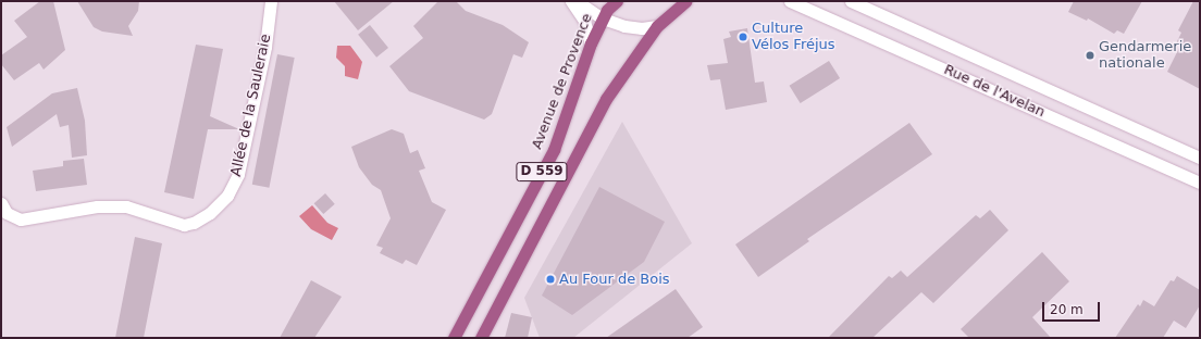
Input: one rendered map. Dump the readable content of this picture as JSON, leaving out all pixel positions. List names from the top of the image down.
{
  "streets": {
    "main road": [
      "Avenue de Provence",
      "Rue de l'Avelan",
      "Allée de la Sauleraie",
      "D 559"
    ]
  },
  "places": ["Culture Vélos Fréjus", "Gendarmerie nationale", "Au Four de Bois"],
  "scale_bar": "20 m"
}
